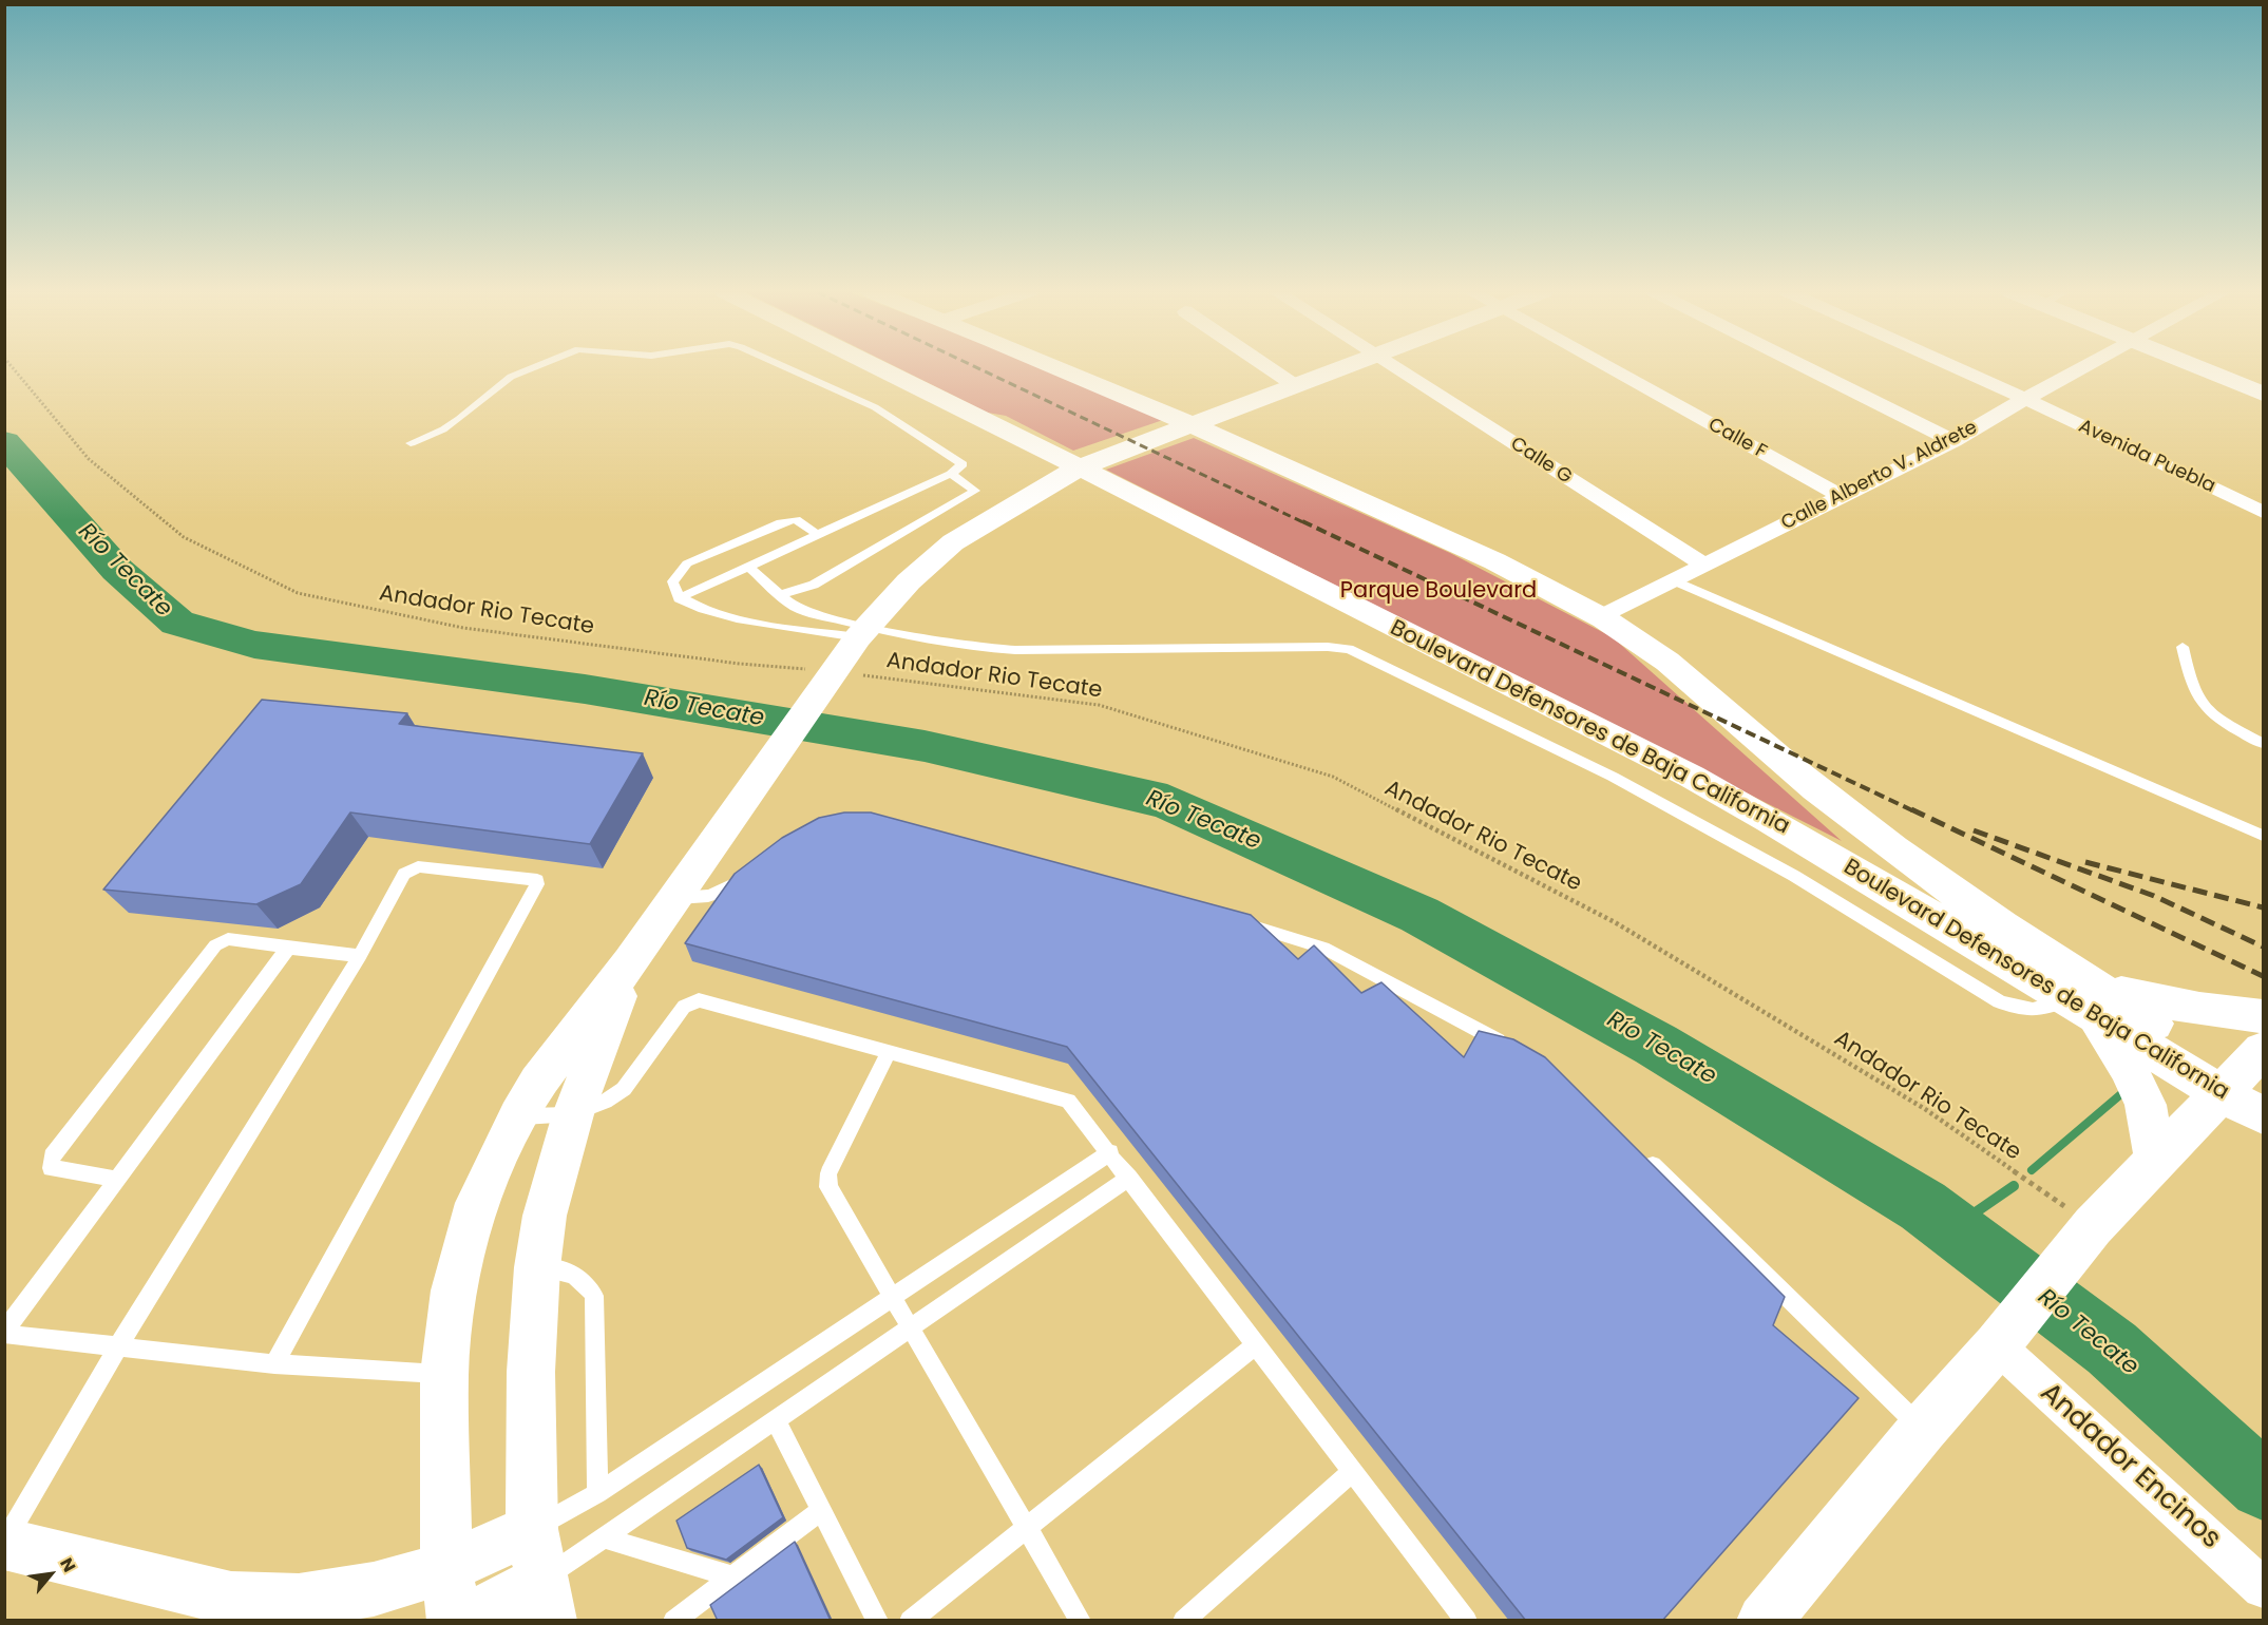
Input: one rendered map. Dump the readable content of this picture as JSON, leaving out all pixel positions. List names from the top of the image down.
{
  "streets": {
    "main road": ["Boulevard Defensores de Baja California"],
    "street": [
      "Calle F",
      "Avenida Puebla",
      "Calle G",
      "Calle Alberto V. Aldrete",
      "Andador Encinos"
    ],
    "path": ["Andador Rio Tecate"]
  },
  "crossings": [
    ["Calle F", "Calle Alberto V. Aldrete"],
    ["Avenida Puebla", "Calle Alberto V. Aldrete"],
    ["Calle G", "Calle Alberto V. Aldrete"],
    ["Calle Alberto V. Aldrete", "Boulevard Defensores de Baja California"]
  ],
  "water": ["Río Tecate"],
  "parks": ["Parque Boulevard"],
  "north": "top right"
}
